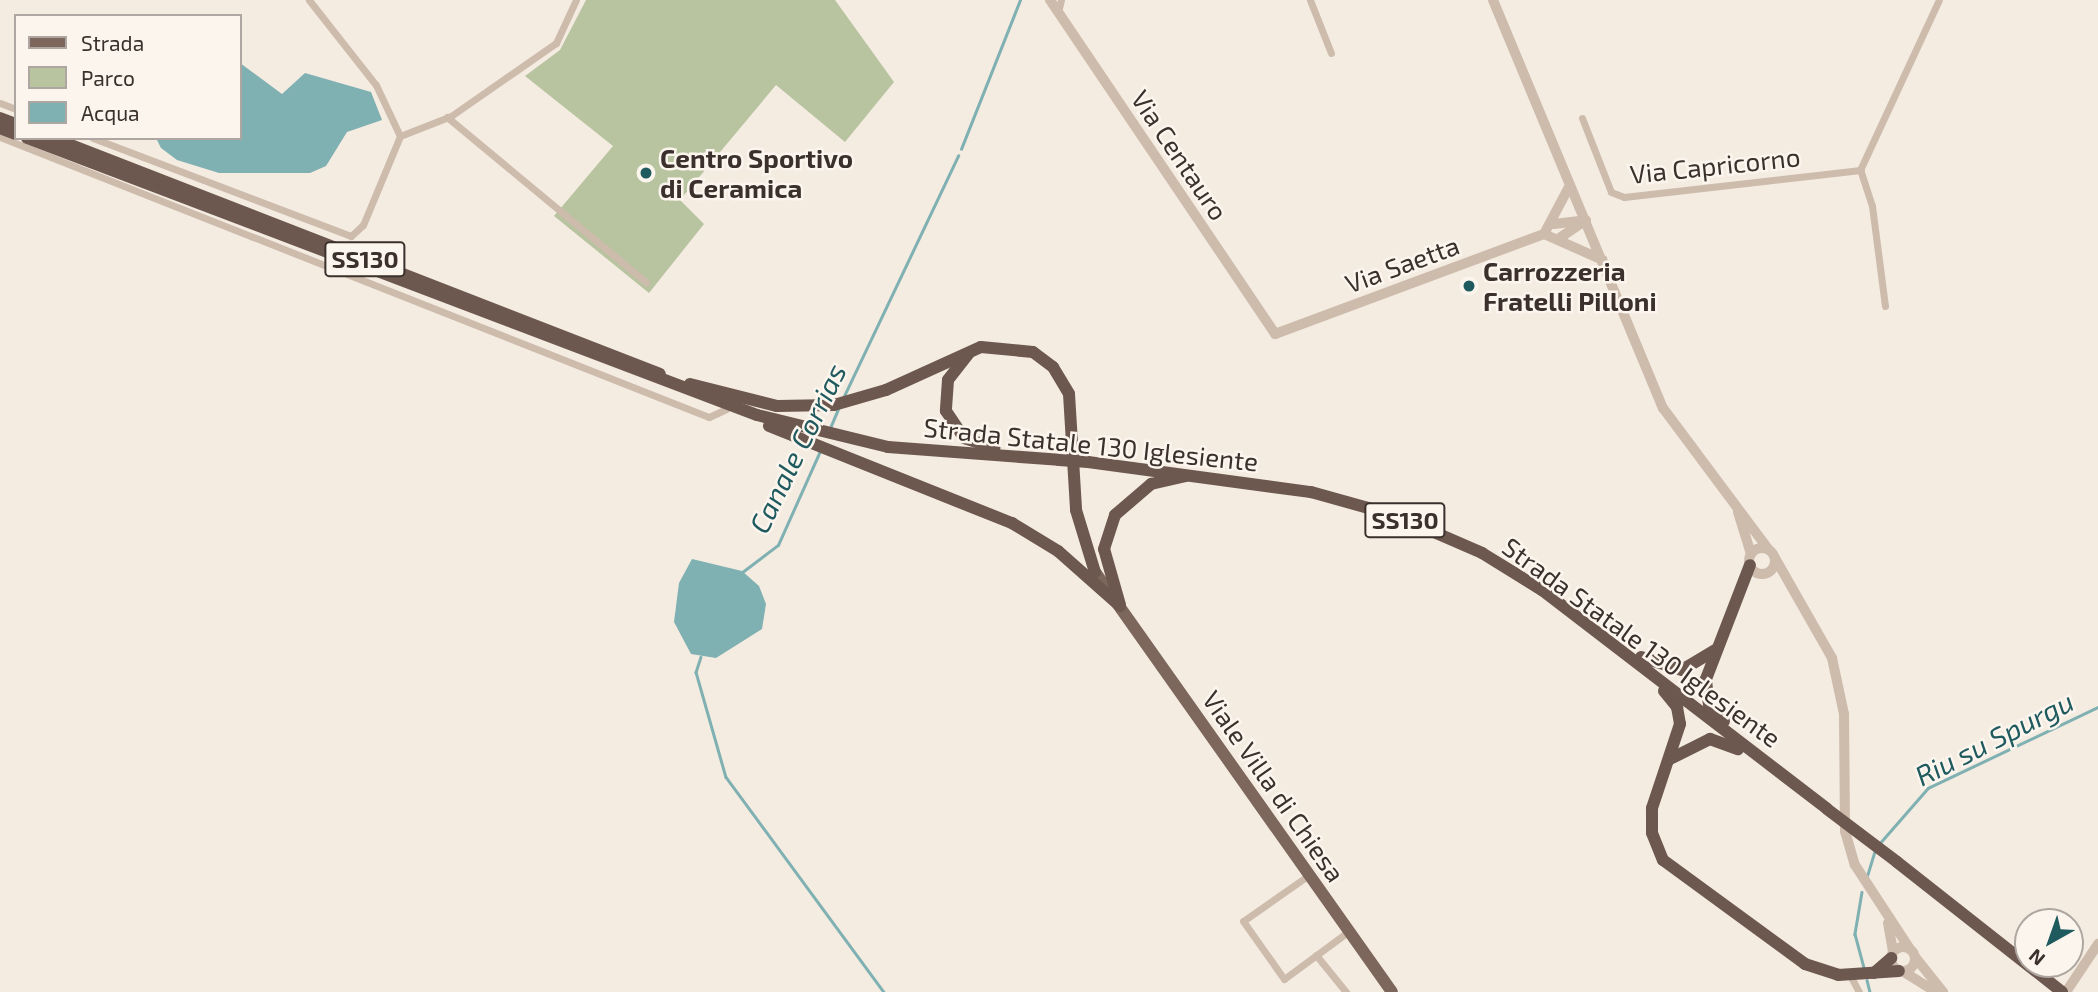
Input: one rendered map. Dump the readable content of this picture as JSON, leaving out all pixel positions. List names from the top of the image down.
{
  "streets": {
    "highway": ["SS130", "Strada Statale 130 Iglesiente"],
    "main road": ["Viale Villa di Chiesa"],
    "street": ["Via Centauro", "Via Capricorno", "Via Saetta"]
  },
  "crossings": [
    ["Via Centauro", "Via Saetta"]
  ],
  "water": ["Canale Corrias", "Riu su Spurgu"],
  "places": ["Centro Sportivo di Ceramica", "Carrozzeria Fratelli Pilloni"],
  "legend": ["Strada", "Parco", "Acqua"],
  "north": "bottom left"
}
